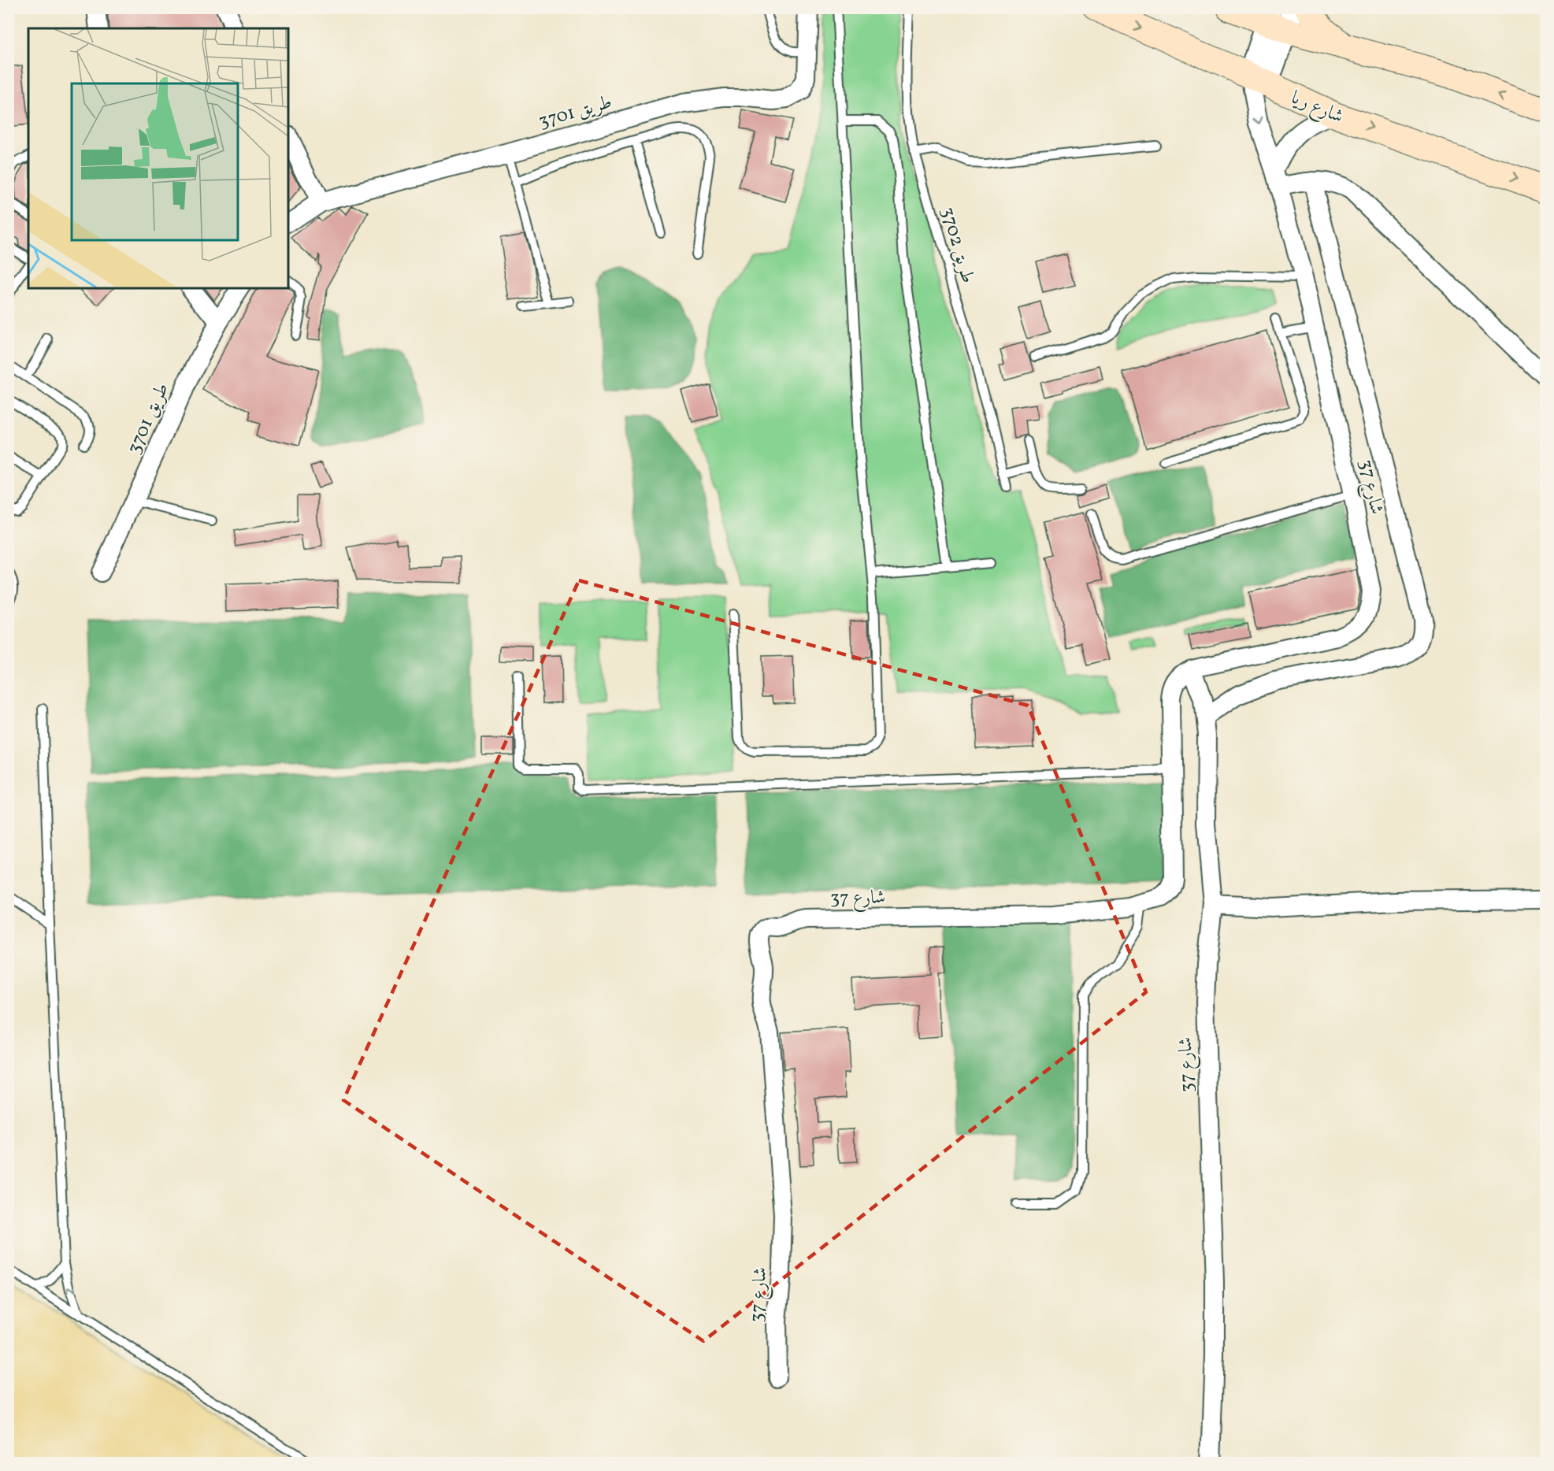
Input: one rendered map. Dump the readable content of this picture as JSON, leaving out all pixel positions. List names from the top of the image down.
{
  "streets": {
    "main road": ["شارع ريا"],
    "street": ["طريق 3701", "شارع 37"],
    "lane": ["طريق 3702"]
  },
  "crossings": [
    ["شارع ريا", "شارع 37"]
  ]
}
